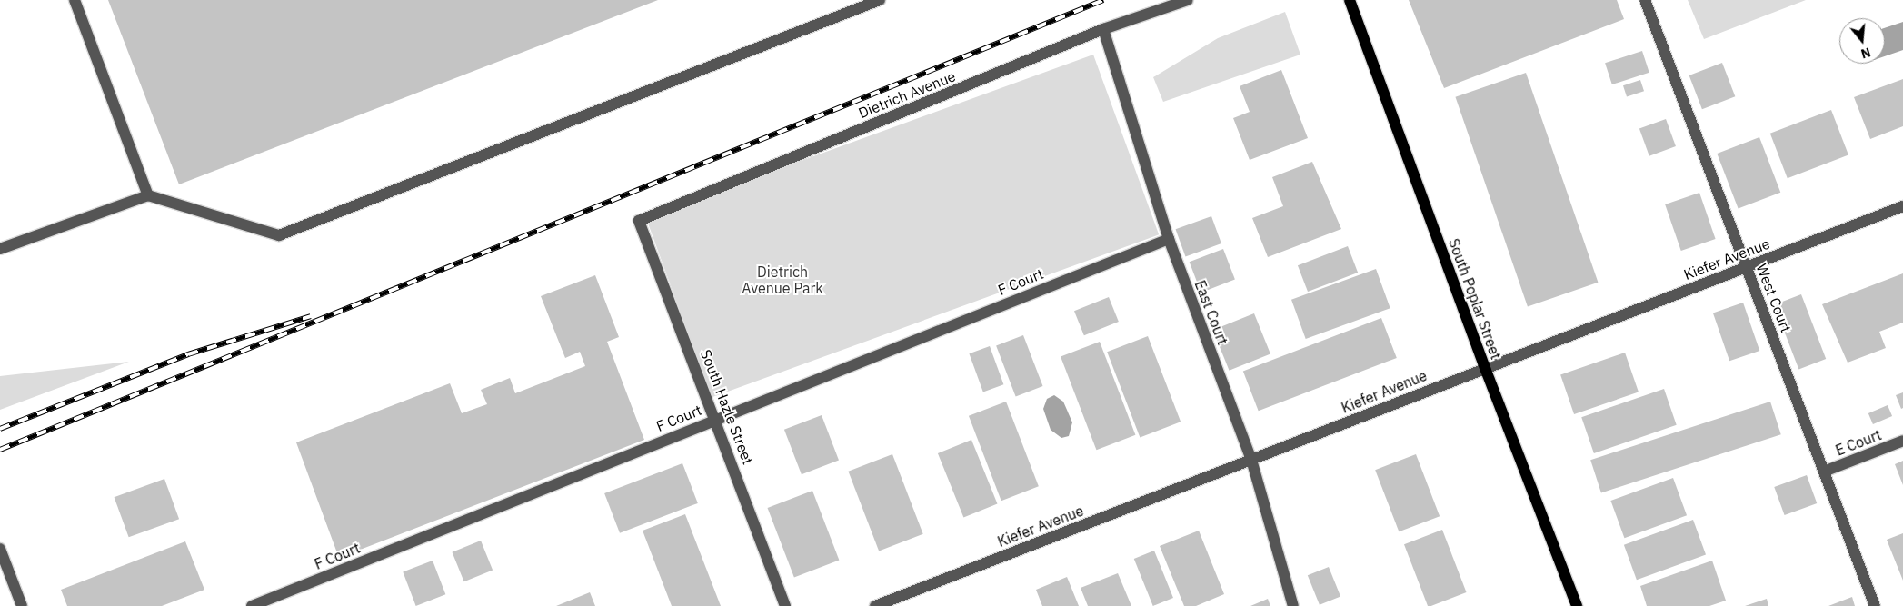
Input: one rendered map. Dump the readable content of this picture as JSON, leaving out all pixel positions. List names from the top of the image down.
{
  "streets": {
    "main road": ["South Poplar Street"],
    "street": [
      "Dietrich Avenue",
      "Kiefer Avenue",
      "F Court",
      "West Court",
      "East Court",
      "South Hazle Street",
      "E Court"
    ]
  },
  "crossings": [
    ["Dietrich Avenue", "East Court"],
    ["Dietrich Avenue", "South Hazle Street"],
    ["Kiefer Avenue", "West Court"],
    ["Kiefer Avenue", "South Poplar Street"],
    ["Kiefer Avenue", "East Court"],
    ["F Court", "East Court"],
    ["F Court", "South Hazle Street"],
    ["West Court", "E Court"]
  ],
  "parks": ["Dietrich Avenue Park"],
  "north": "bottom"
}
